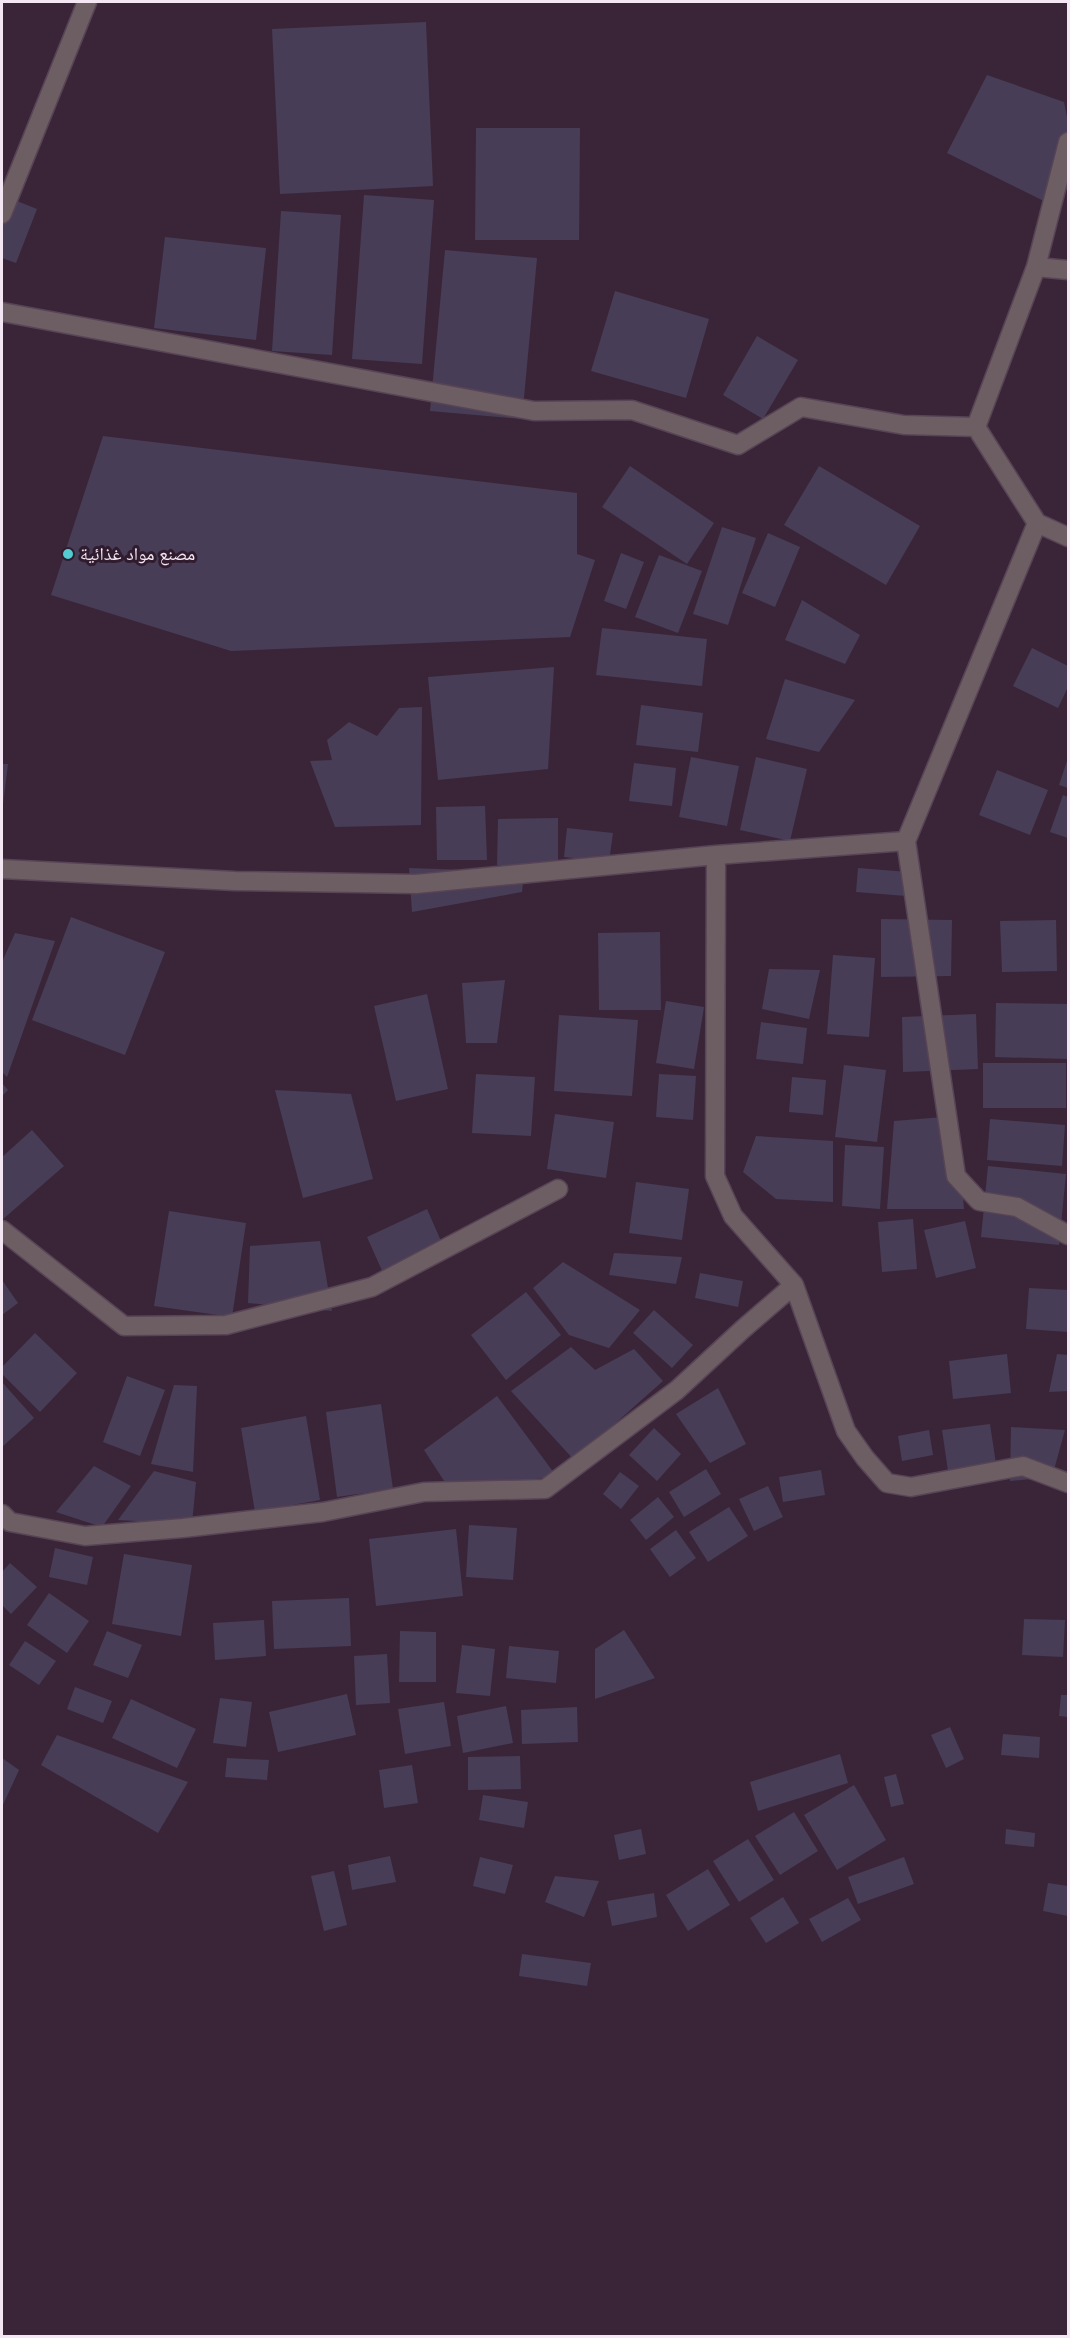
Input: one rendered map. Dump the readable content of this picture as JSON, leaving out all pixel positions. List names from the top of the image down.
{
  "places": ["مصنع مواد غذائية"]
}
